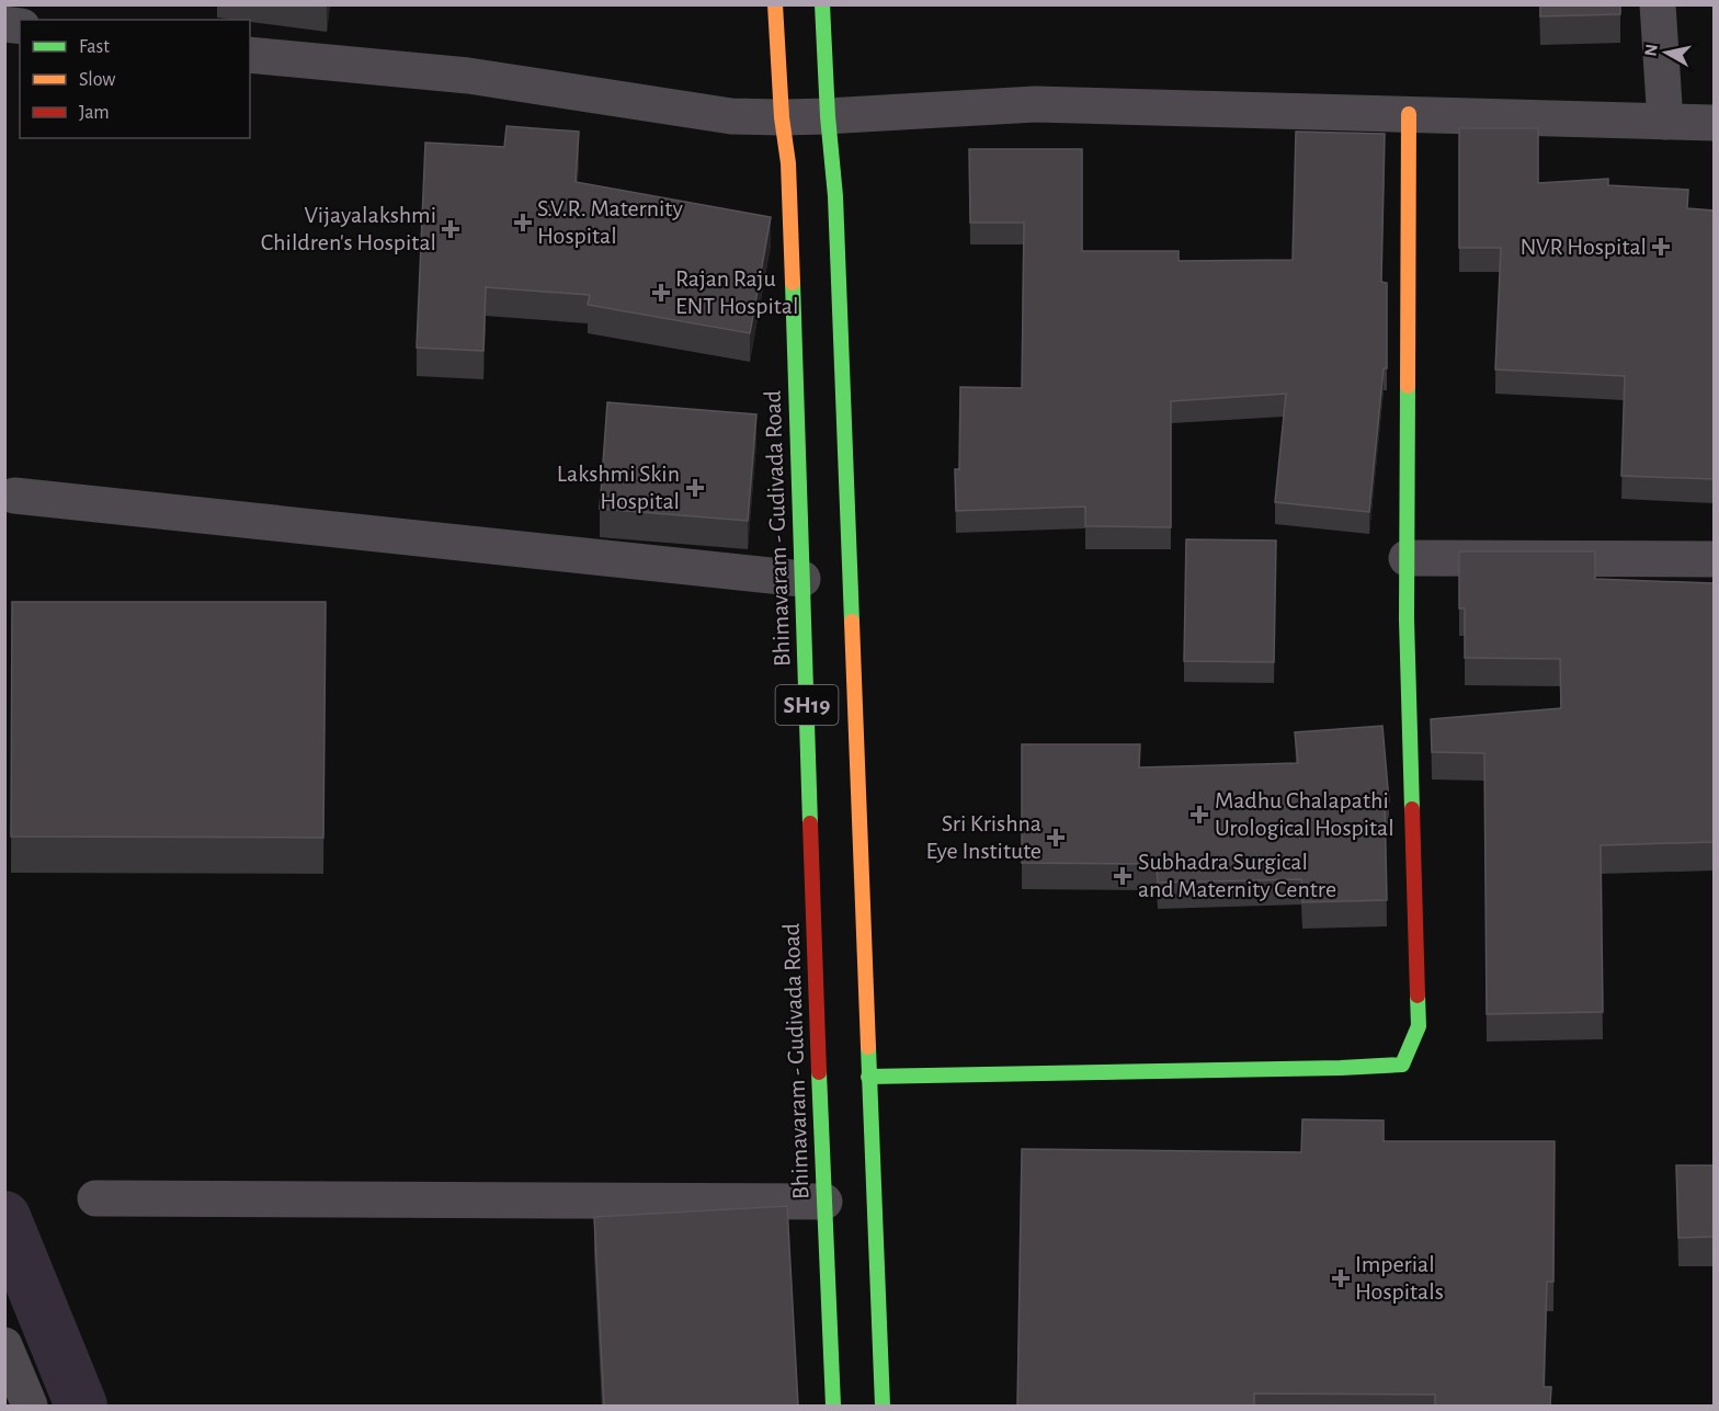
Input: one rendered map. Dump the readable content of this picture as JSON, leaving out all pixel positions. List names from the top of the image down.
{
  "streets": {
    "main road": ["Bhimavaram - Gudivada Road", "SH19"]
  },
  "places": {
    "health": [
      "S.V.R. Maternity Hospital",
      "Vijayalakshmi Children's Hospital",
      "NVR Hospital",
      "Rajan Raju ENT Hospital",
      "Lakshmi Skin Hospital",
      "Madhu Chalapathi Urological Hospital",
      "Sri Krishna Eye Institute",
      "Subhadra Surgical and Maternity Centre",
      "Imperial Hospitals"
    ]
  },
  "legend": ["Fast", "Slow", "Jam"],
  "north": "left"
}
